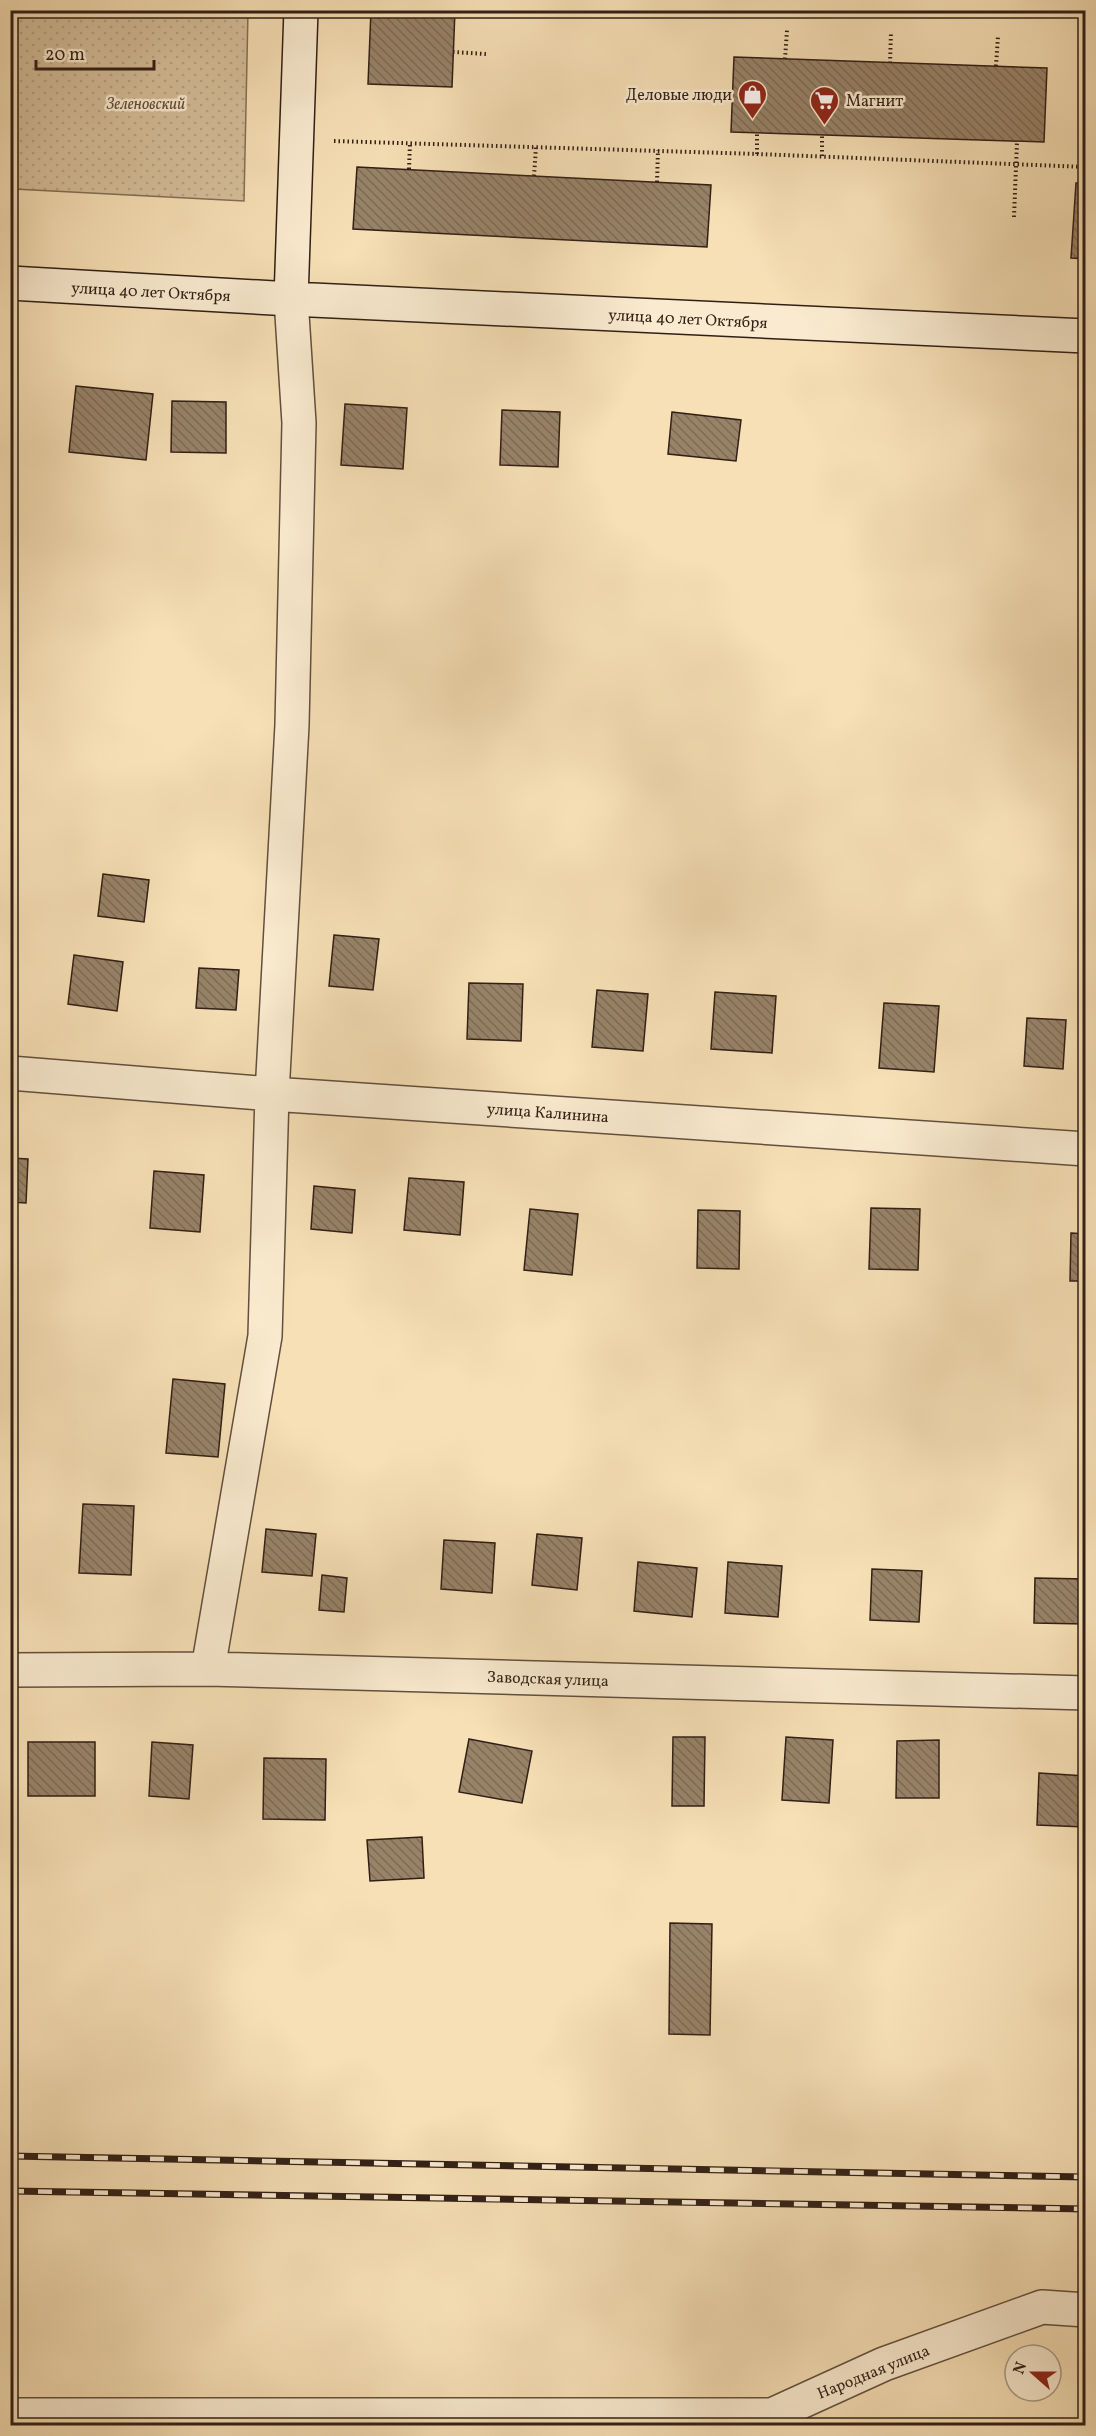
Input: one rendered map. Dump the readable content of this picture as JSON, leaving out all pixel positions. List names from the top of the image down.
{
  "streets": {
    "street": [
      "улица 40 лет Октября",
      "улица Калинина",
      "Заводская улица",
      "Народная улица"
    ]
  },
  "parks": ["Зеленовский"],
  "places": {
    "shop": ["Деловые люди"],
    "supermarket": ["Магнит"]
  },
  "scale_bar": "20 m",
  "north": "left"
}
